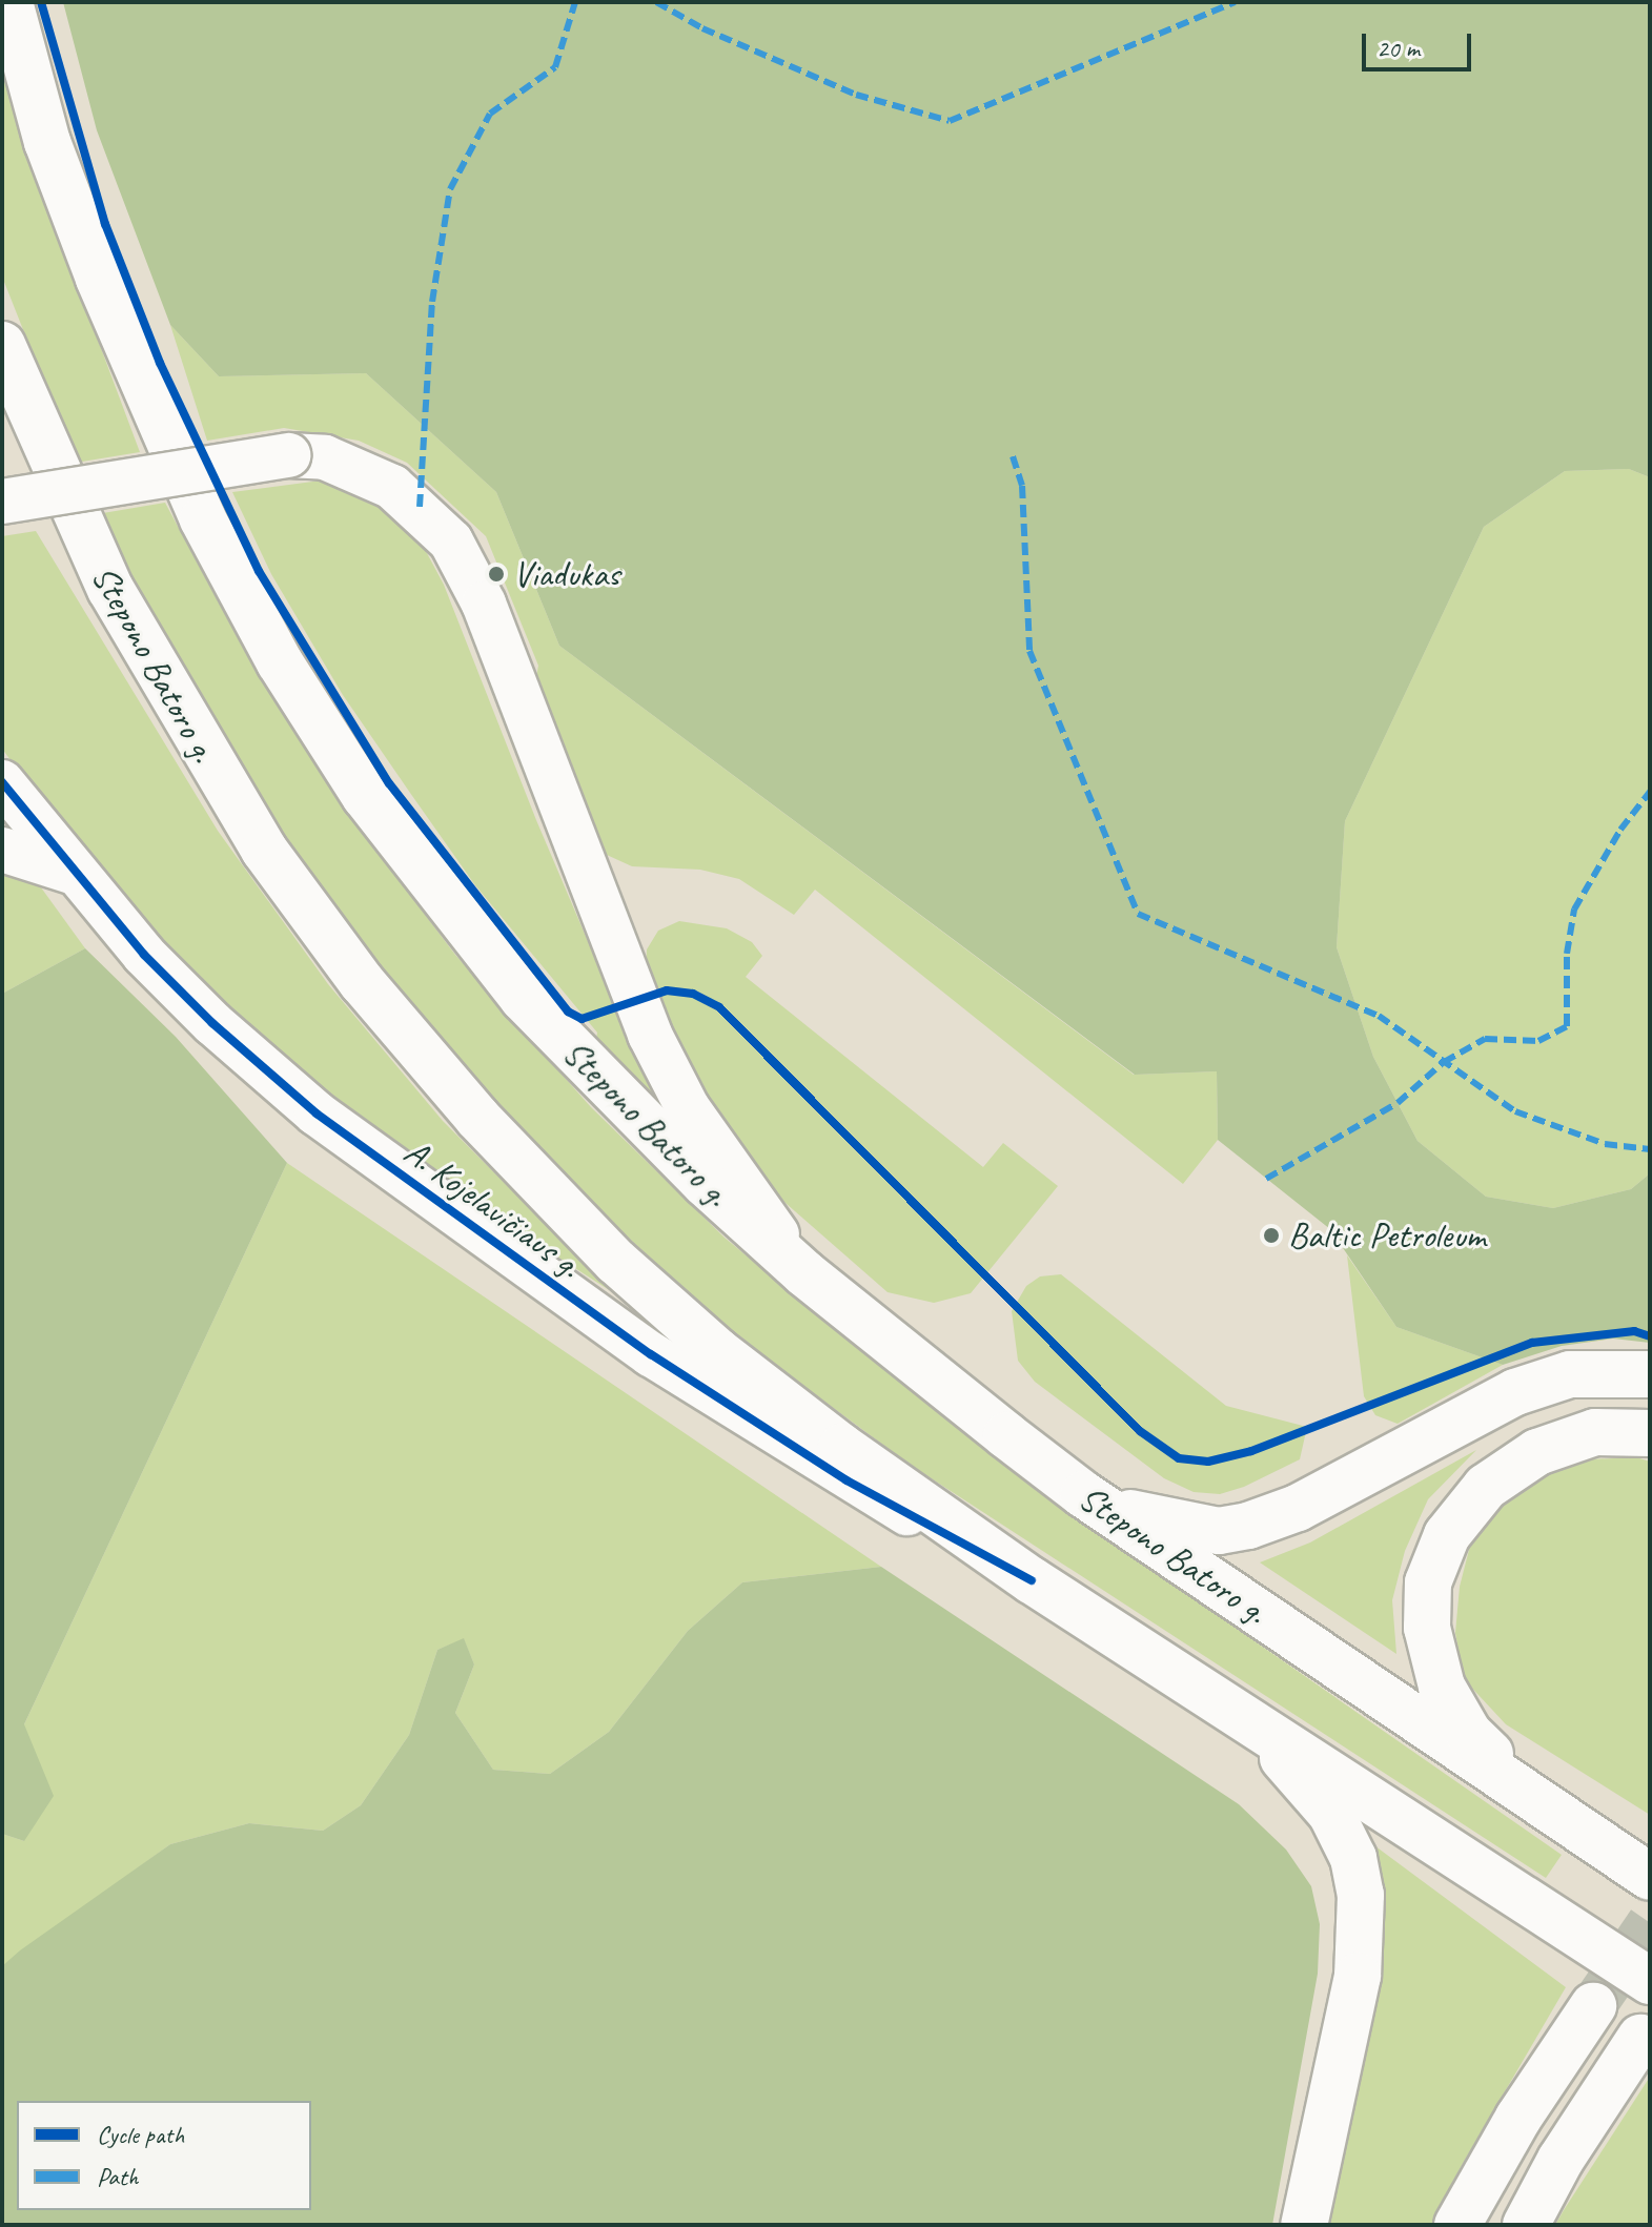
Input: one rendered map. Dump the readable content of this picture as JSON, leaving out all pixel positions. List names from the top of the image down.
{
  "streets": {
    "main road": ["Stepono Batoro g."],
    "street": ["A. Kojelavičiaus g."]
  },
  "crossings": [
    ["Stepono Batoro g.", "A. Kojelavičiaus g."]
  ],
  "places": ["Viadukas", "Baltic Petroleum"],
  "legend": ["Cycle path", "Path"],
  "scale_bar": "20 m"
}
